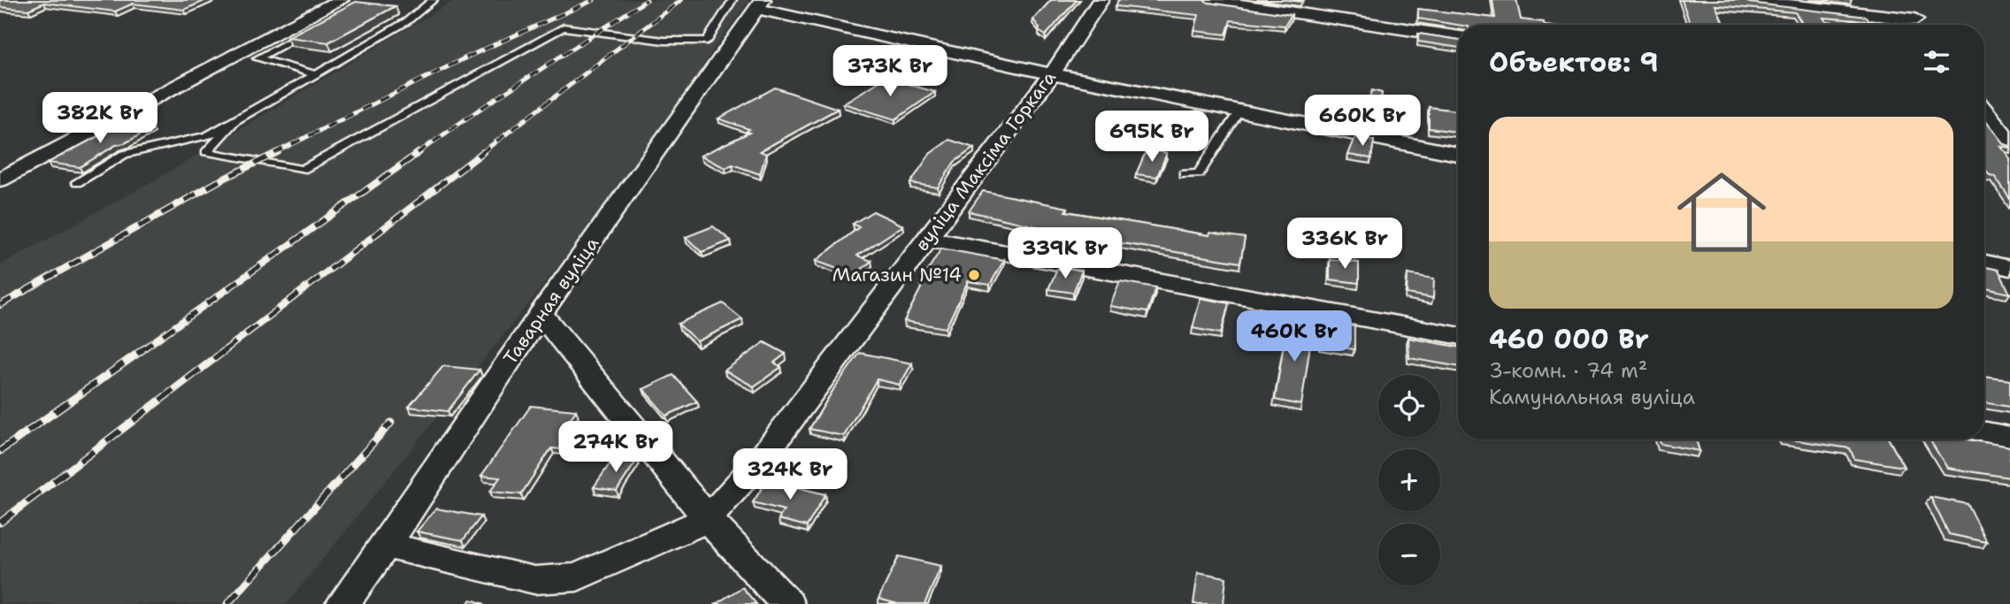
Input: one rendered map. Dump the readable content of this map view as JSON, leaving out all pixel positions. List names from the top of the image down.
{
  "streets": {
    "street": ["вуліца Максіма Горкага", "Таварная вуліца"]
  },
  "crossings": [
    ["вуліца Максіма Горкага", "Таварная вуліца"]
  ],
  "places": ["Магазин №14"],
  "page": {
    "heading": "Объектов: 9",
    "price": [
      "373K Br",
      "382K Br",
      "660K Br",
      "695K Br",
      "336K Br",
      "339K Br",
      "460K Br",
      "274K Br",
      "324K Br"
    ],
    "list": [
      {
        "name": "460 000 Br",
        "note": "3-комн. · 74 m² · Камунальная вуліца"
      }
    ],
    "map_buttons": ["+", "−"]
  }
}
